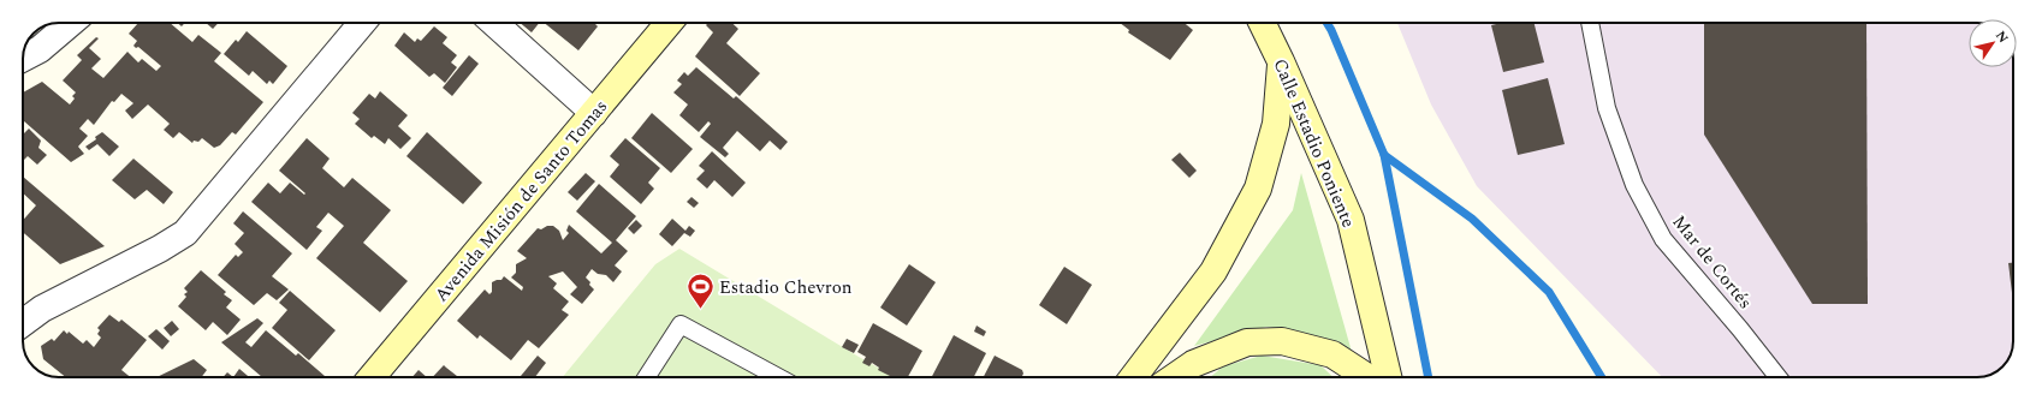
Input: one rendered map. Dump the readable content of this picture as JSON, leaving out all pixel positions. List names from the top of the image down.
{
  "streets": {
    "street": ["Calle Estadio Poniente", "Avenida Misión de Santo Tomas"],
    "lane": ["Mar de Cortés"]
  },
  "places": {
    "sports": ["Estadio Chevron"]
  },
  "north": "top right"
}
